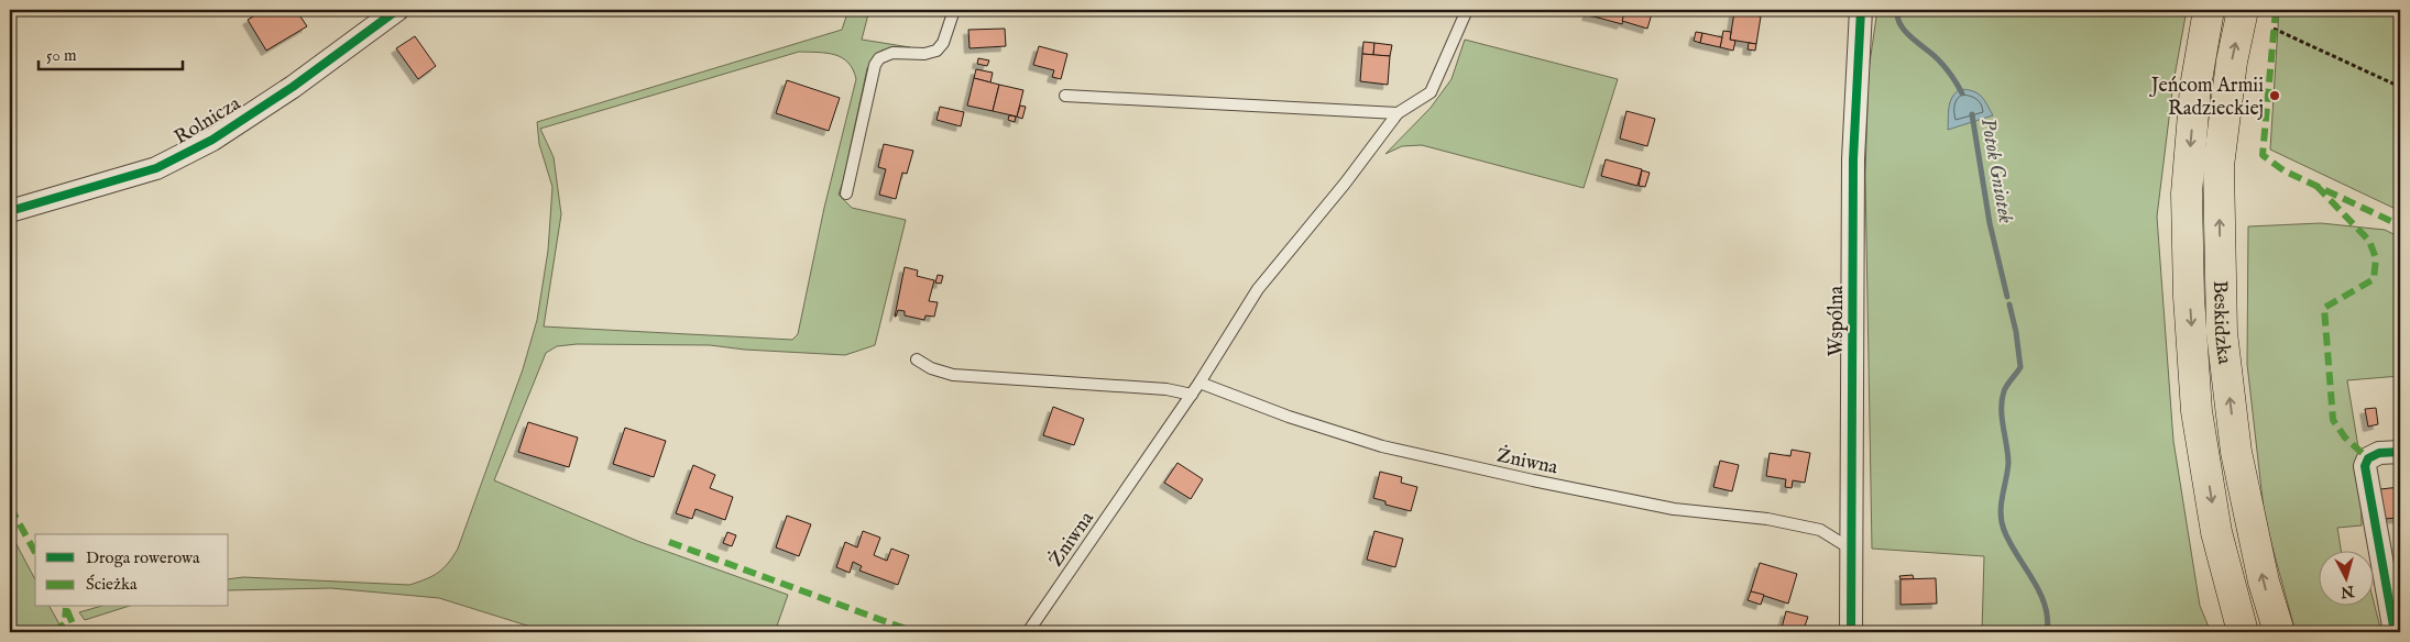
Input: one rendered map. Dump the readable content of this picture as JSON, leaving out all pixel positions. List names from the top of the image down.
{
  "streets": {
    "main road": ["Beskidzka"],
    "street": ["Rolnicza", "Wspólna"],
    "lane": ["Żniwna"]
  },
  "crossings": [
    ["Wspólna", "Żniwna"]
  ],
  "water": ["Potok Gniotek"],
  "places": ["Jeńcom Armii Radzieckiej"],
  "legend": ["Droga rowerowa", "Ścieżka"],
  "scale_bar": "50 m",
  "north": "bottom"
}
